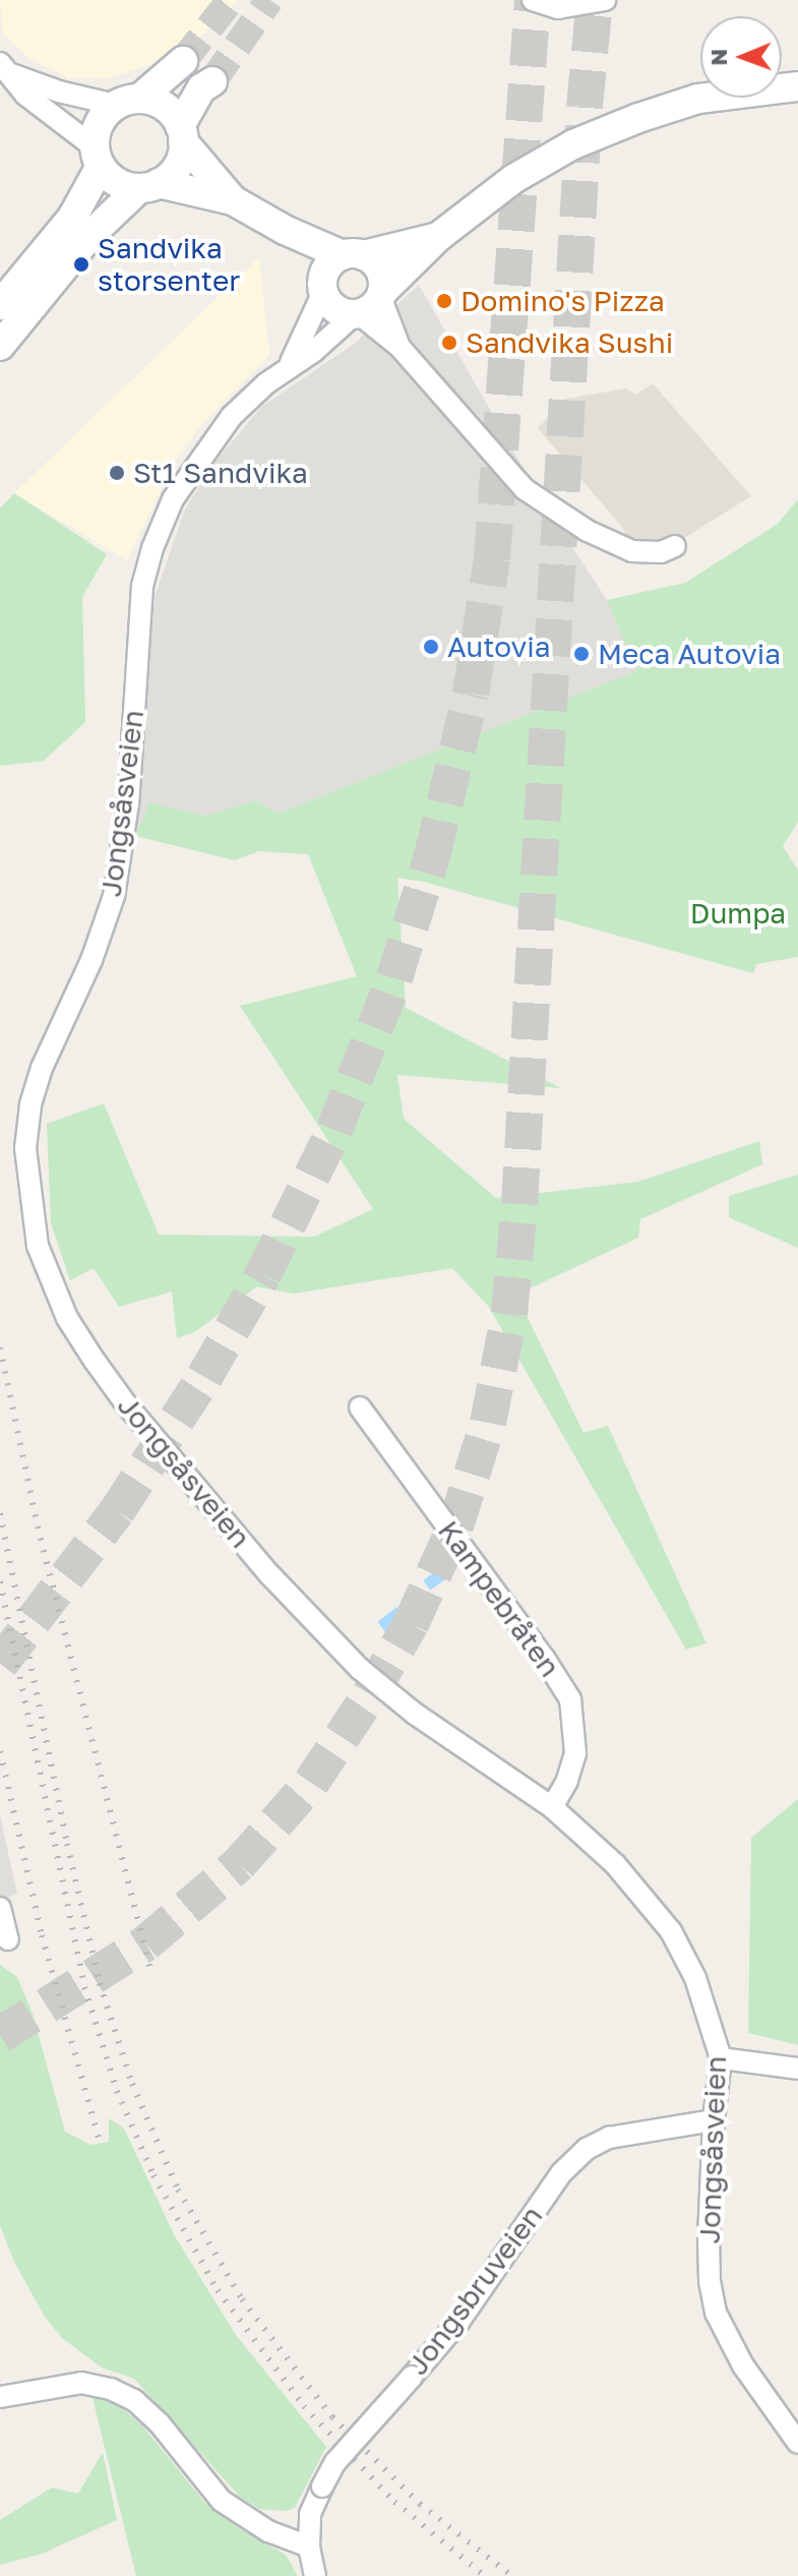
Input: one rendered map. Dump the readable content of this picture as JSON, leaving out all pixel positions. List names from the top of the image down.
{
  "streets": {
    "street": ["Jongsåsveien", "Kampebråten", "Jongsbruveien"]
  },
  "crossings": [
    ["Jongsåsveien", "Kampebråten"],
    ["Jongsåsveien", "Jongsbruveien"]
  ],
  "parks": ["Dumpa"],
  "places": [
    "Sandvika storsenter",
    "Domino's Pizza",
    "Sandvika Sushi",
    "St1 Sandvika",
    "Autovia",
    "Meca Autovia"
  ],
  "north": "left"
}
